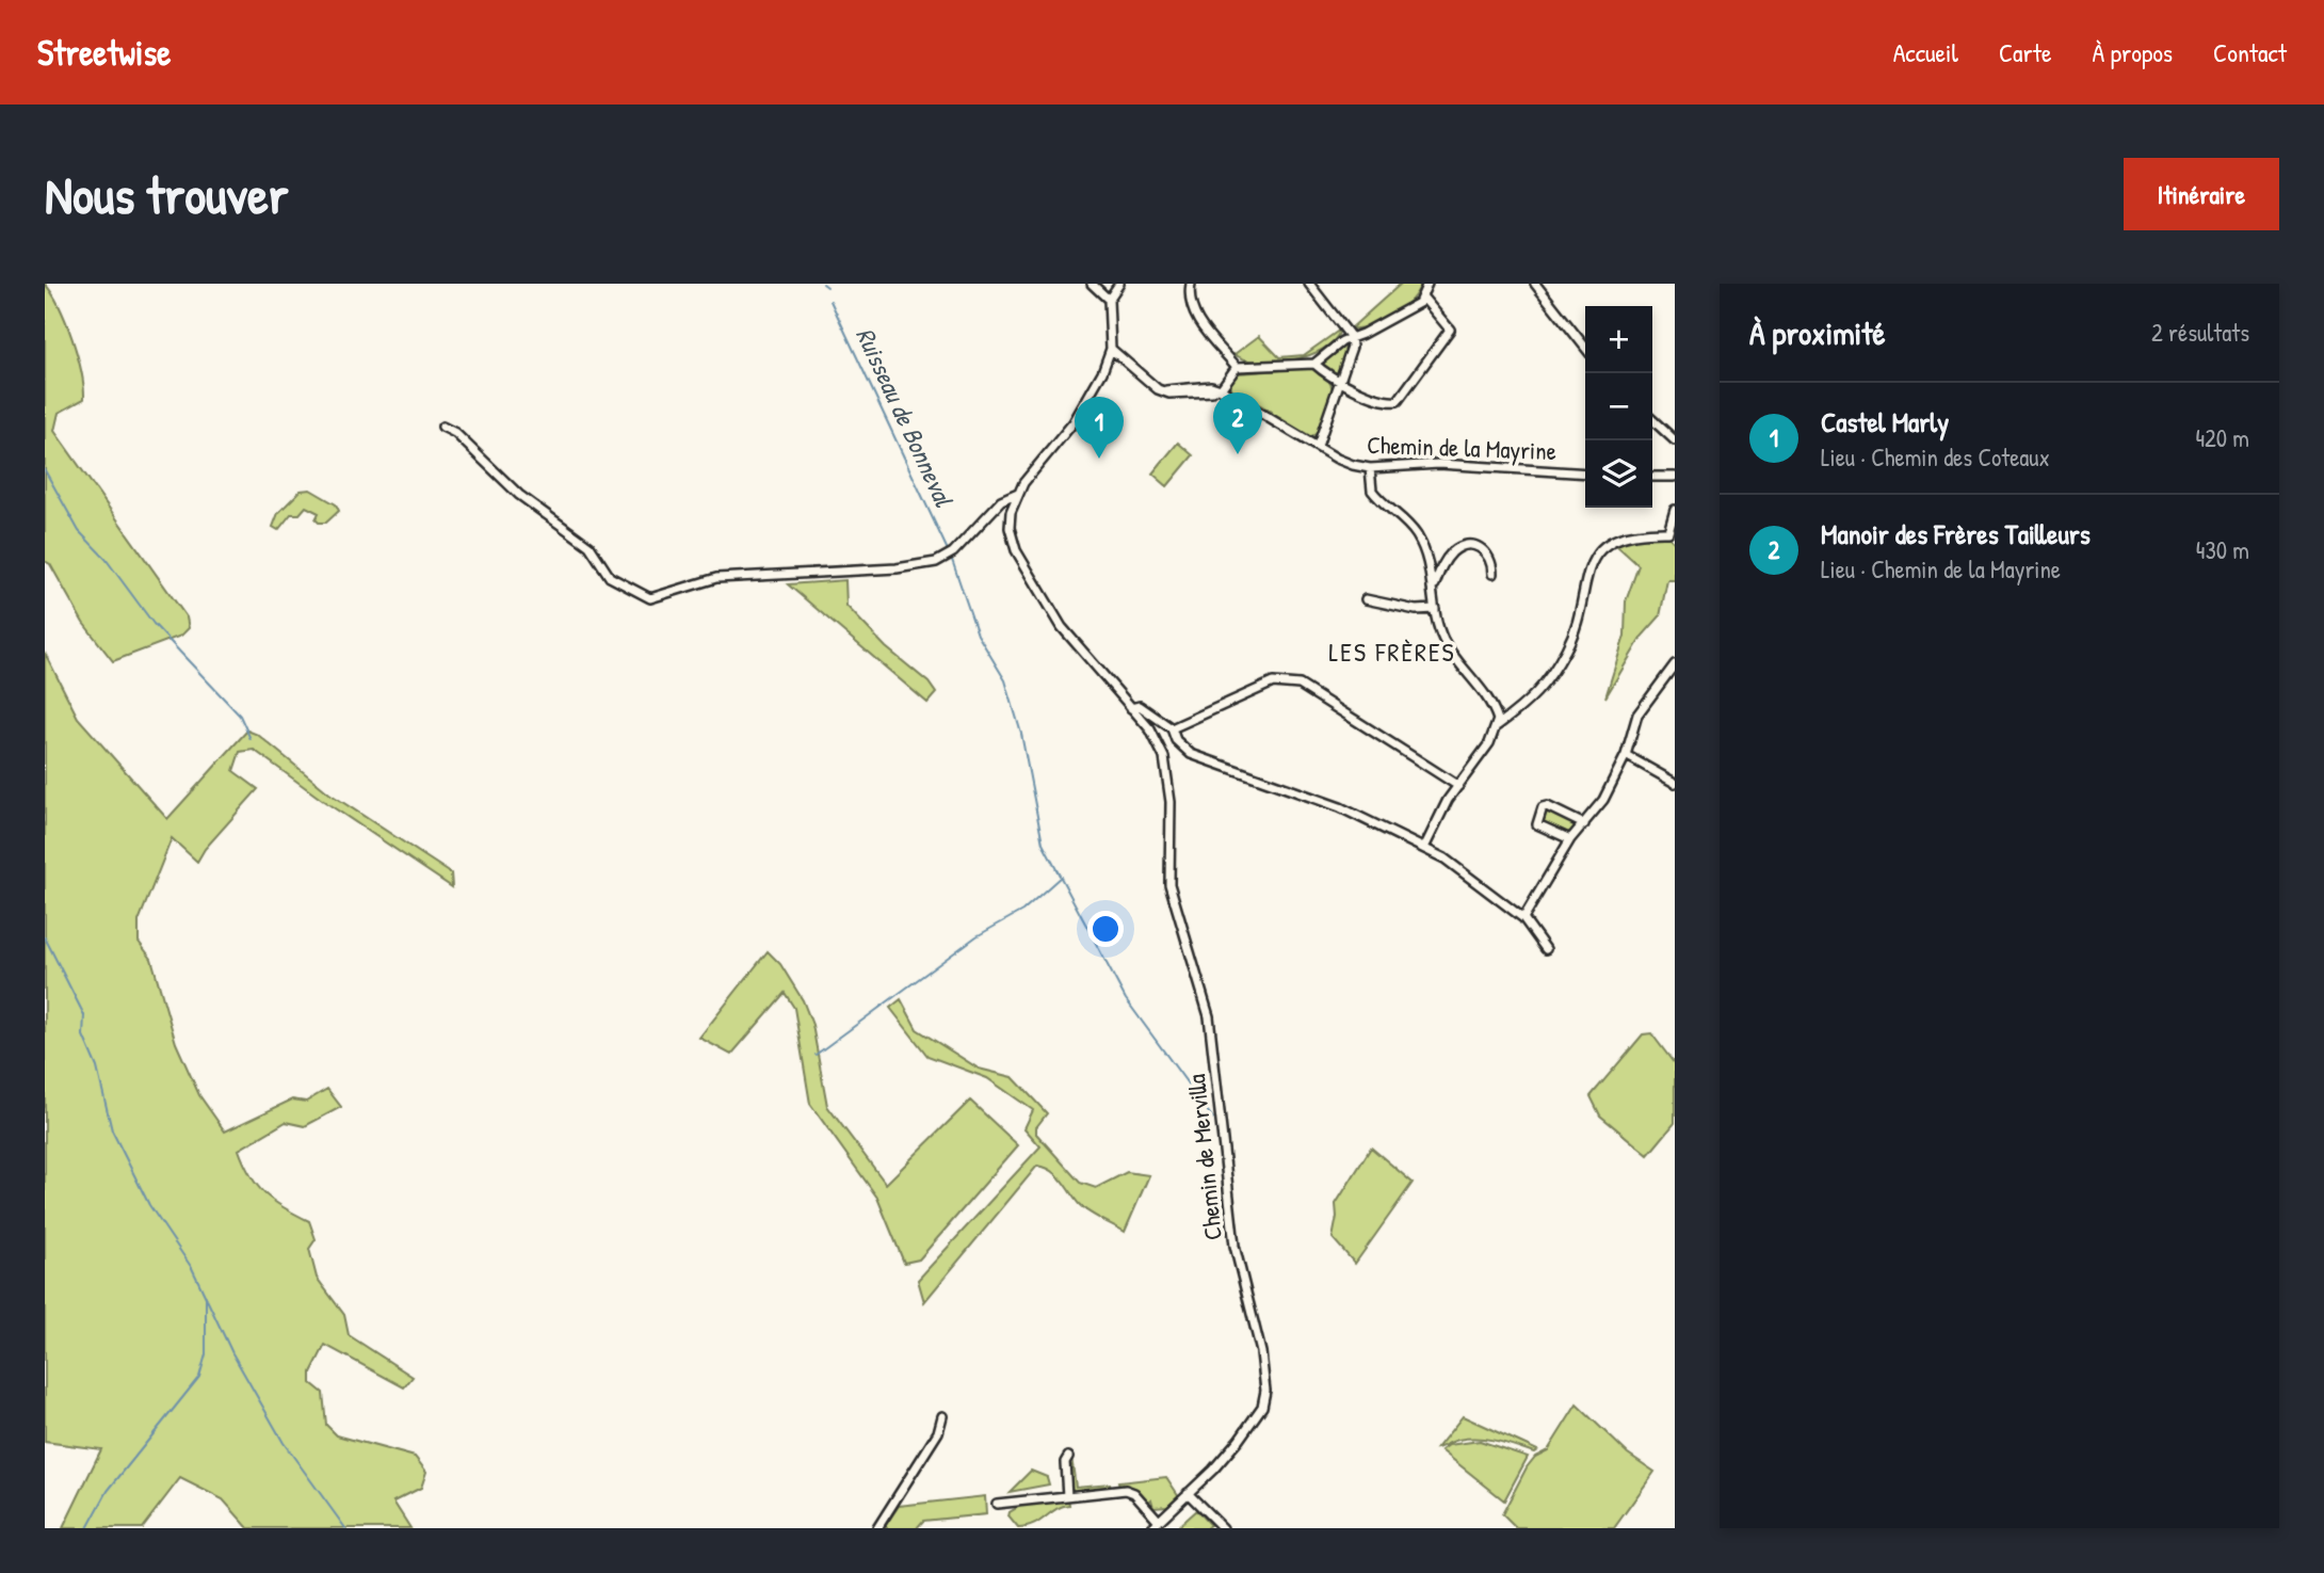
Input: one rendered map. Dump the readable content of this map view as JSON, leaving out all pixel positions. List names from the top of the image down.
{
  "streets": {
    "street": ["Chemin de la Mayrine", "Chemin de Mervilla"]
  },
  "districts": ["LES FRÈRES"],
  "water": ["Ruisseau de Bonneval"],
  "page": {
    "header": "Streetwise",
    "nav": [
      "Accueil",
      "Carte",
      "À propos",
      "Contact"
    ],
    "buttons": "Itinéraire",
    "title": "Nous trouver",
    "heading": ["À proximité", "2 résultats"],
    "map_buttons": ["+", "−"],
    "list": [
      {
        "mark": "1",
        "name": "Castel Marly",
        "note": "Lieu · Chemin des Coteaux",
        "value": "420 m"
      },
      {
        "mark": "2",
        "name": "Manoir des Frères Tailleurs",
        "note": "Lieu · Chemin de la Mayrine",
        "value": "430 m"
      }
    ],
    "pins": ["2", "1"]
  }
}
